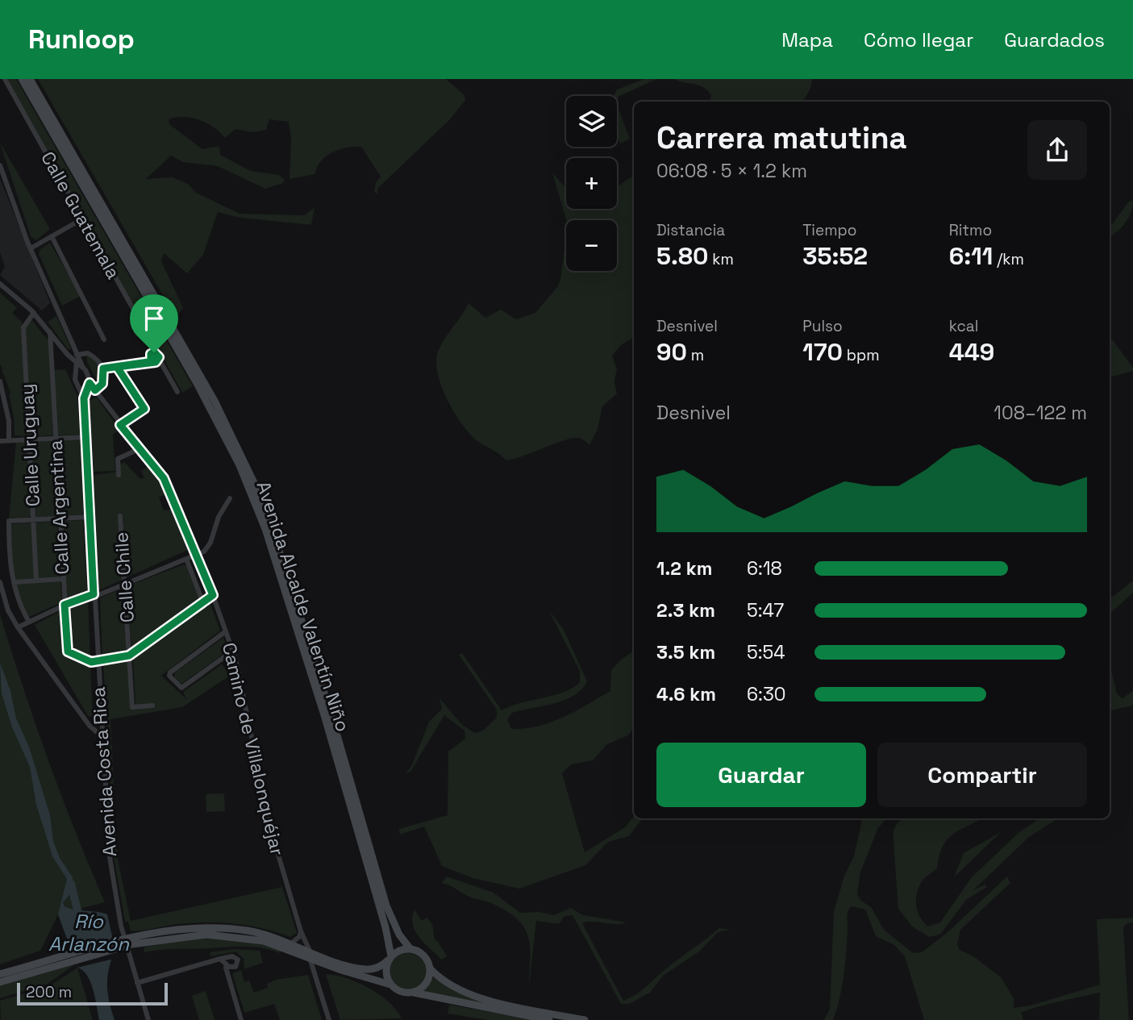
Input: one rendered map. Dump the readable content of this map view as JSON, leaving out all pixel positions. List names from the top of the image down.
{
  "streets": {
    "street": [
      "Calle Guatemala",
      "Calle Uruguay",
      "Calle Argentina",
      "Calle Chile",
      "Avenida Alcalde Valentín Niño",
      "Camino de Villalonquéjar",
      "Avenida Costa Rica"
    ]
  },
  "crossings": [
    ["Calle Argentina", "Avenida Costa Rica"],
    ["Camino de Villalonquéjar", "Avenida Costa Rica"]
  ],
  "water": ["Río Arlanzón"],
  "scale_bar": "200 m",
  "page": {
    "header": "Runloop",
    "nav": ["Mapa", "Cómo llegar", "Guardados"],
    "map_buttons": ["+", "−"],
    "heading": ["Carrera matutina", "06:08 · 5 × 1.2 km"],
    "stats": [
      ["Distancia", "5.80 km"],
      ["Tiempo", "35:52"],
      ["Ritmo", "6:11 /km"],
      ["Desnivel", "90 m"],
      ["Pulso", "170 bpm"],
      ["kcal", "449"]
    ],
    "chart": ["Desnivel", "108–122 m"],
    "list": [
      {
        "name": "1.2 km",
        "note": "6:18"
      },
      {
        "name": "2.3 km",
        "note": "5:47"
      },
      {
        "name": "3.5 km",
        "note": "5:54"
      },
      {
        "name": "4.6 km",
        "note": "6:30"
      }
    ],
    "buttons": ["Guardar", "Compartir"],
    "scale": "200 m"
  }
}
